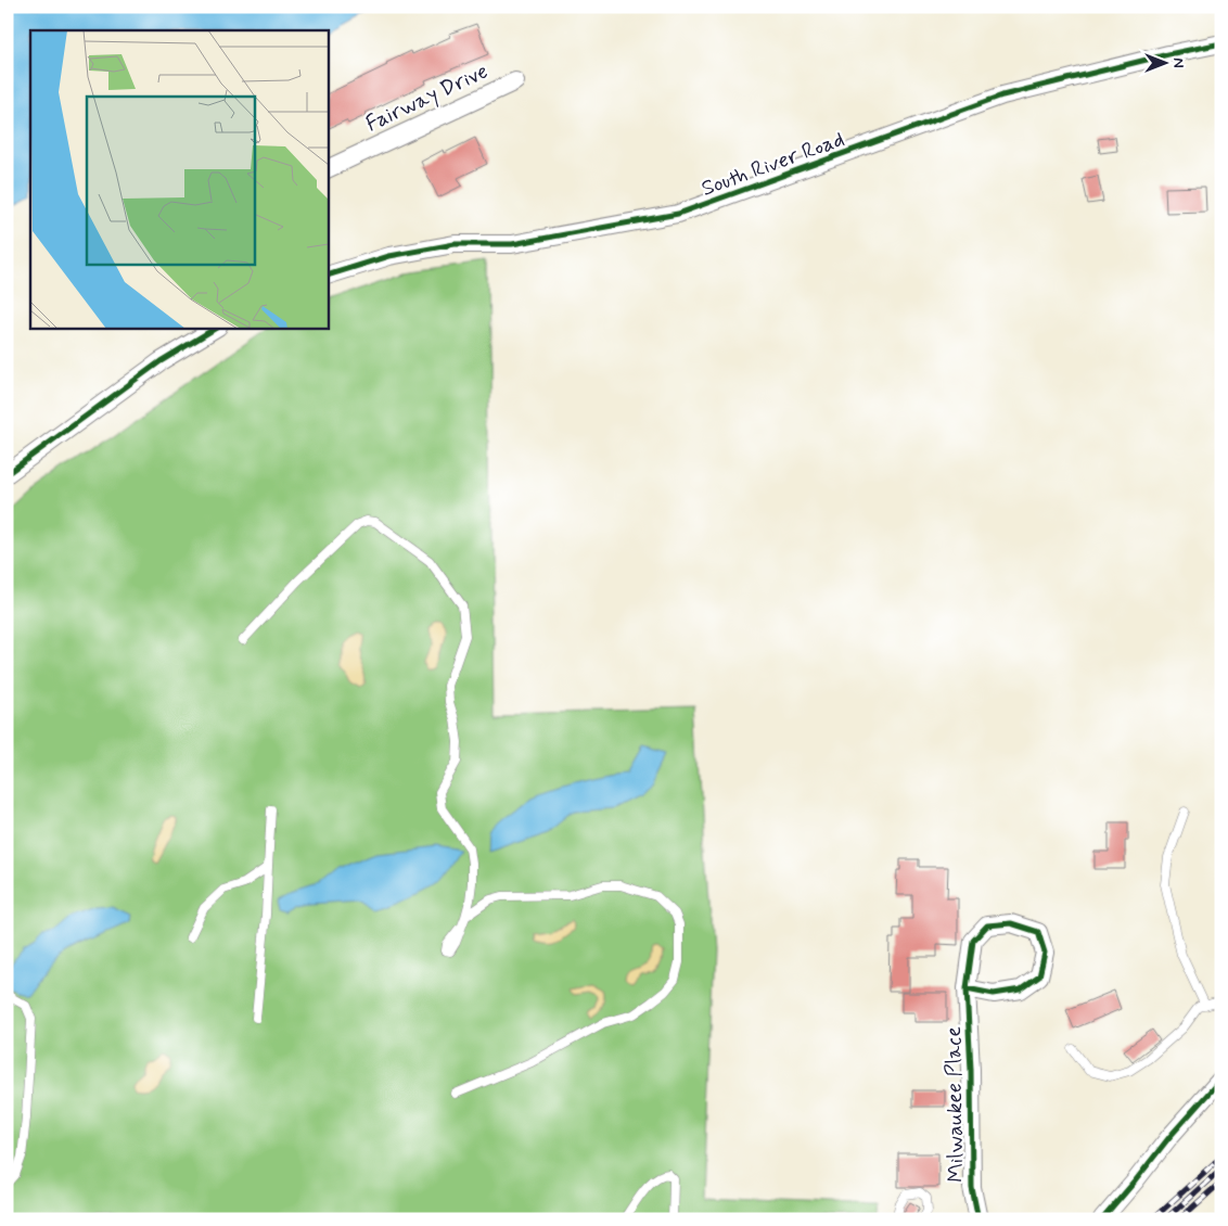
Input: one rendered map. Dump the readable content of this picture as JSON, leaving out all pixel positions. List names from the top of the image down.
{
  "streets": {
    "street": ["Fairway Drive", "South River Road", "Milwaukee Place"]
  },
  "north": "right"
}
